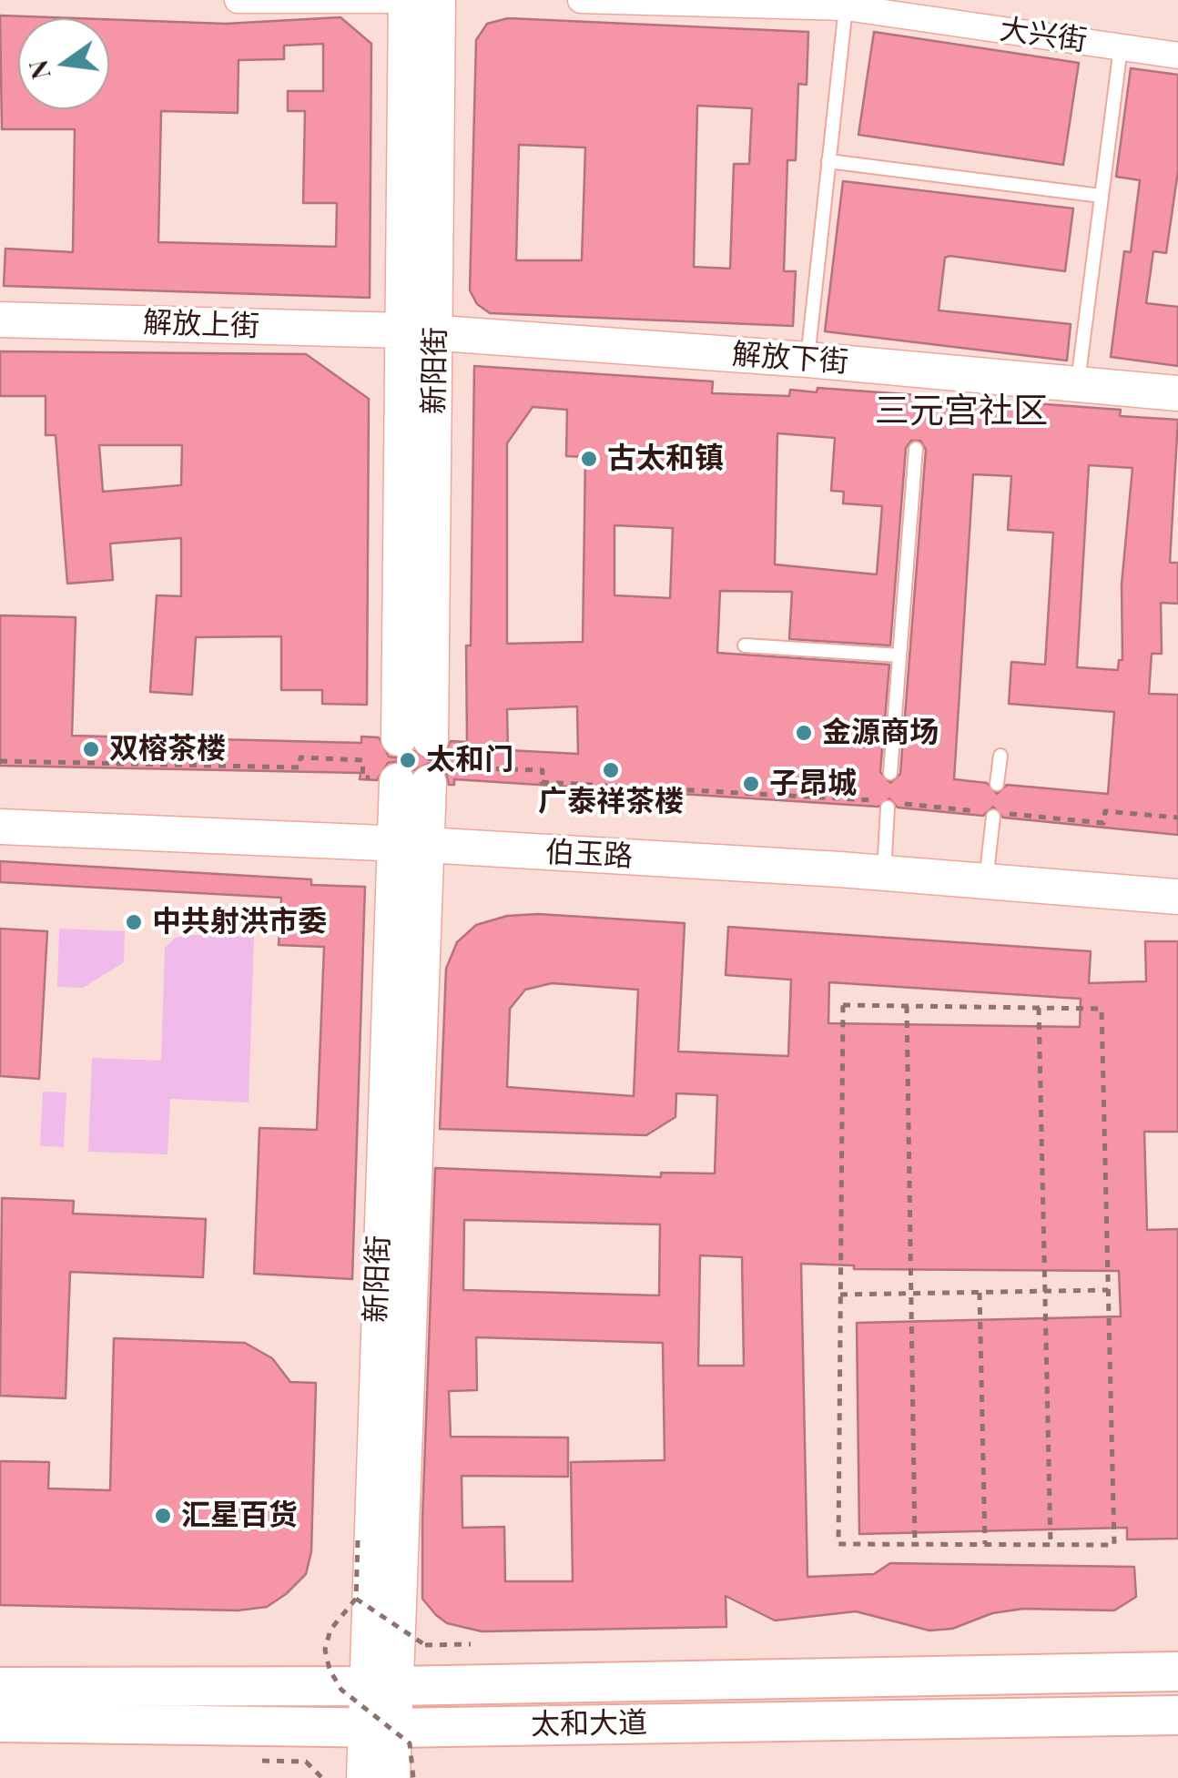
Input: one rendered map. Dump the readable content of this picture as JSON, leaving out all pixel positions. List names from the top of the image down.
{
  "streets": {
    "main road": [
      "解放上街",
      "解放下街",
      "新阳街",
      "伯玉路",
      "太和大道"
    ],
    "street": ["大兴街"]
  },
  "crossings": [
    ["解放上街", "解放下街"],
    ["解放上街", "新阳街"],
    ["解放下街", "新阳街"],
    ["新阳街", "伯玉路"],
    ["新阳街", "太和大道"]
  ],
  "districts": ["三元宫社区"],
  "places": [
    "古太和镇",
    "金源商场",
    "双榕茶楼",
    "太和门",
    "广泰祥茶楼",
    "子昂城",
    "中共射洪市委",
    "汇星百货"
  ],
  "north": "left"
}
